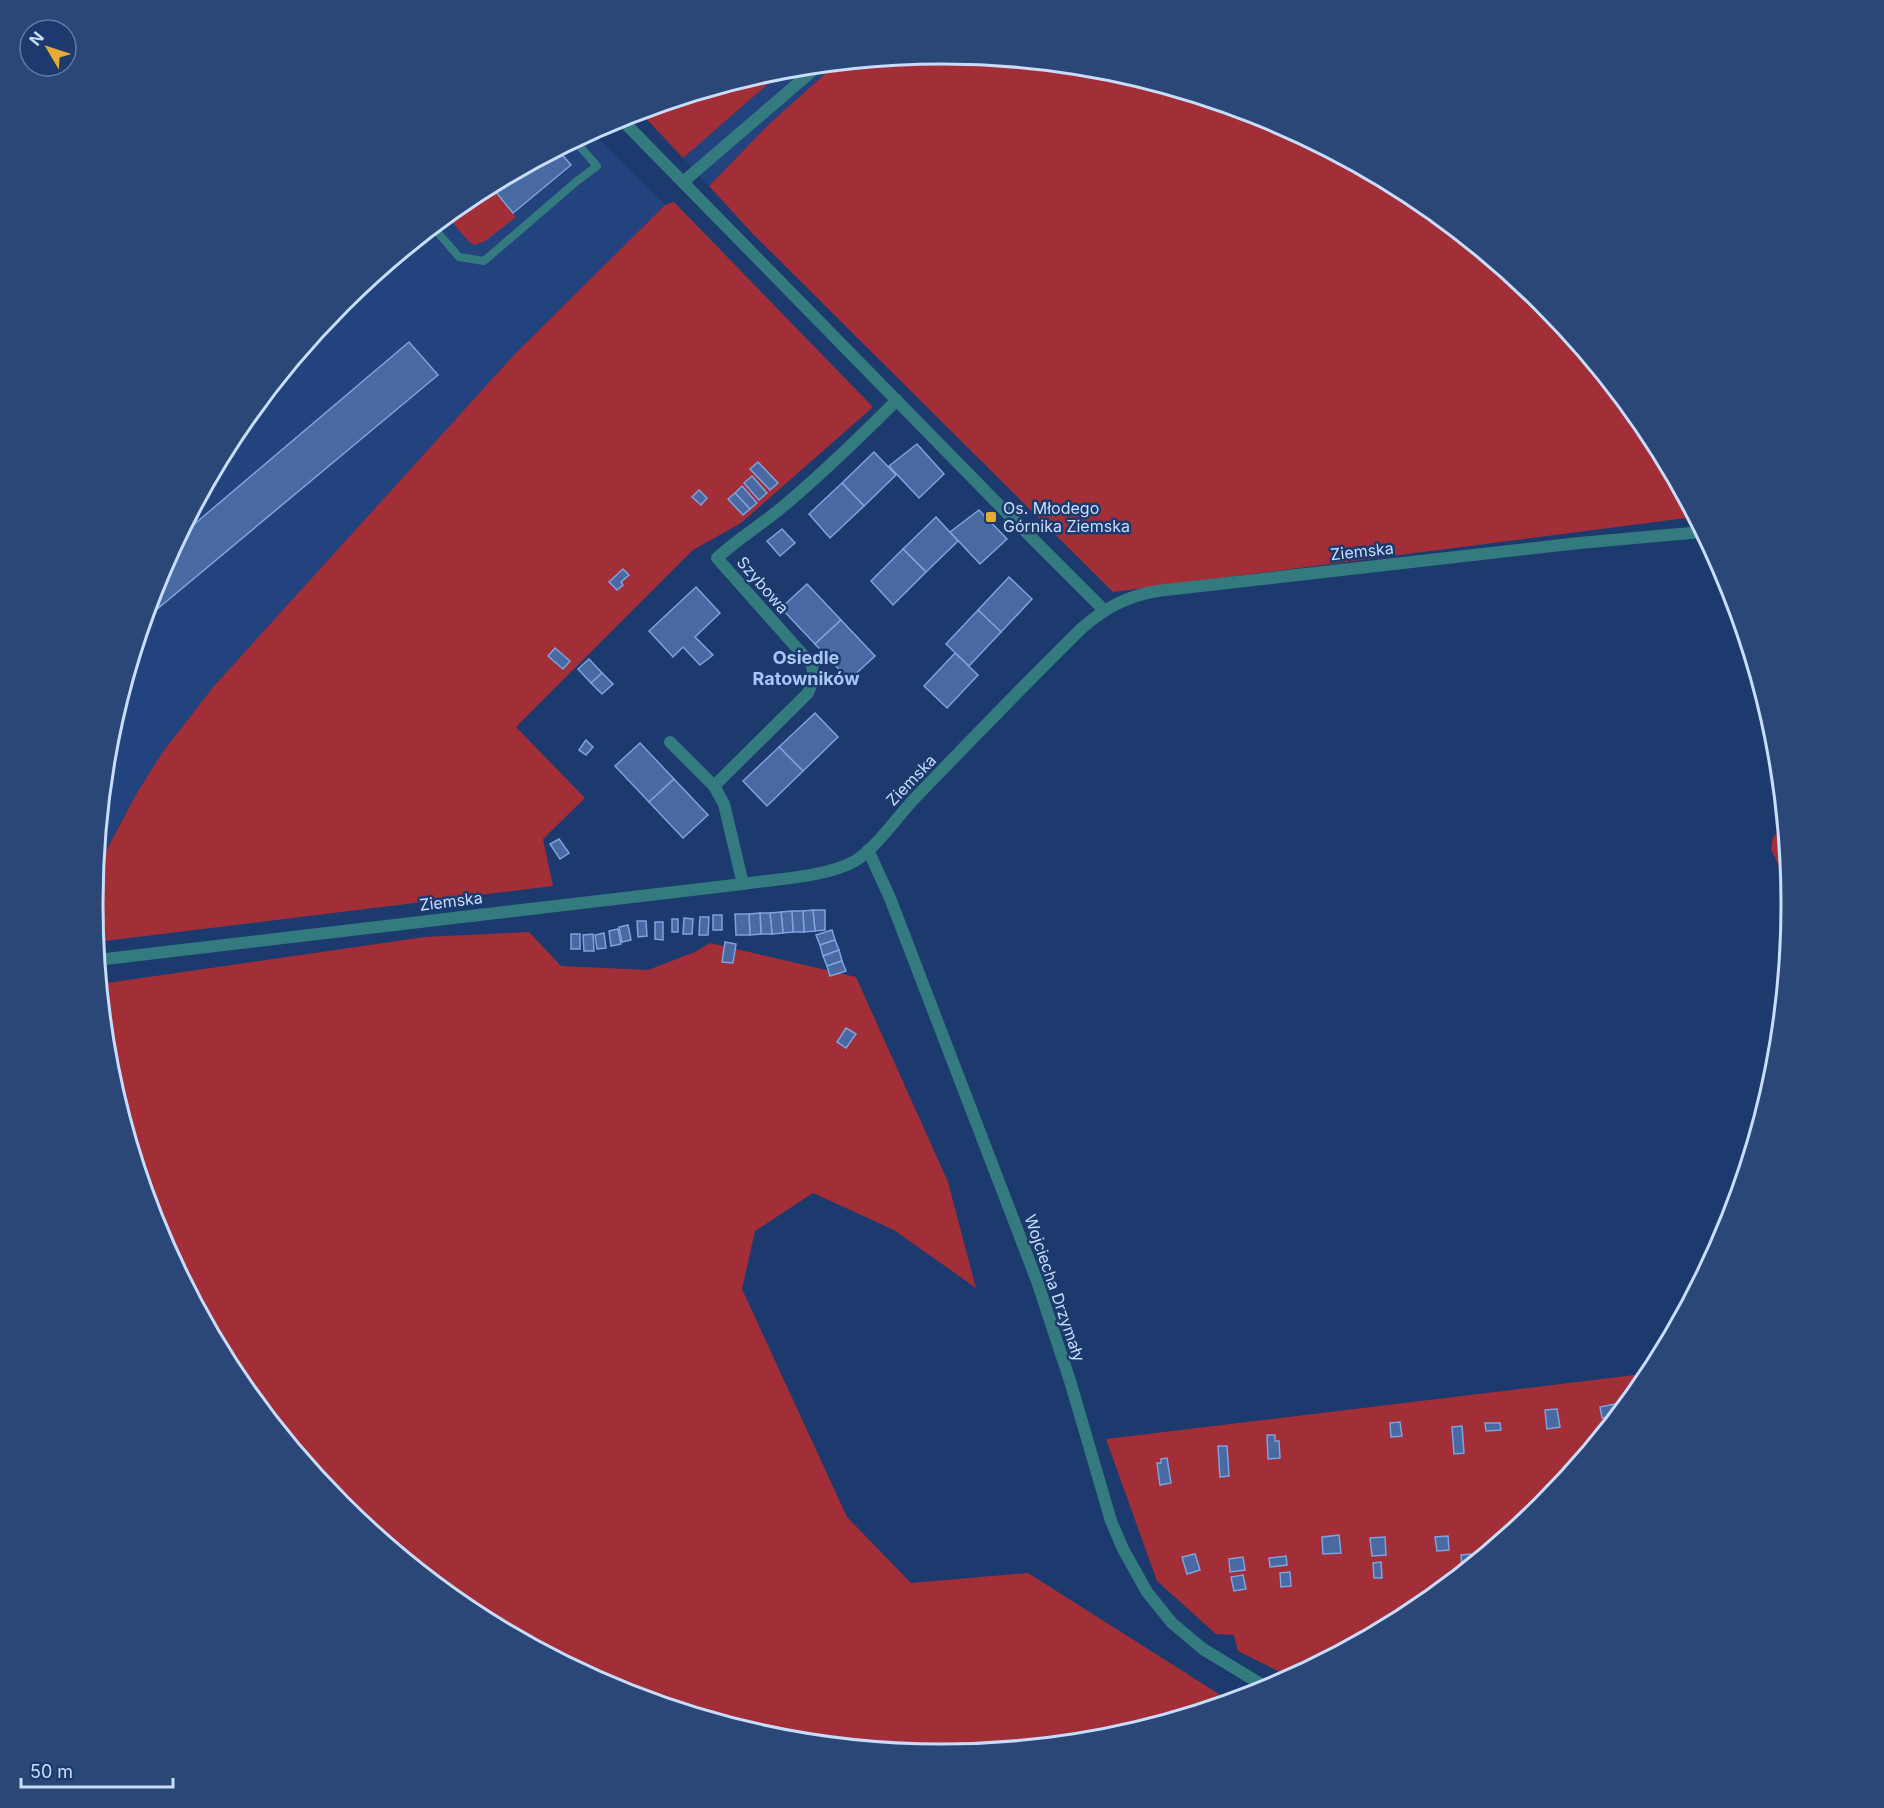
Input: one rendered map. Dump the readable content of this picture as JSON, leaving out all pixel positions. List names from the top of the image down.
{
  "streets": {
    "street": ["Ziemska", "Szybowa", "Wojciecha Drzymały"]
  },
  "crossings": [
    ["Ziemska", "Wojciecha Drzymały"]
  ],
  "districts": ["Osiedle Ratowników"],
  "places": {
    "transit": ["Os. Młodego Górnika Ziemska"]
  },
  "scale_bar": "50 m",
  "north": "top left"
}
